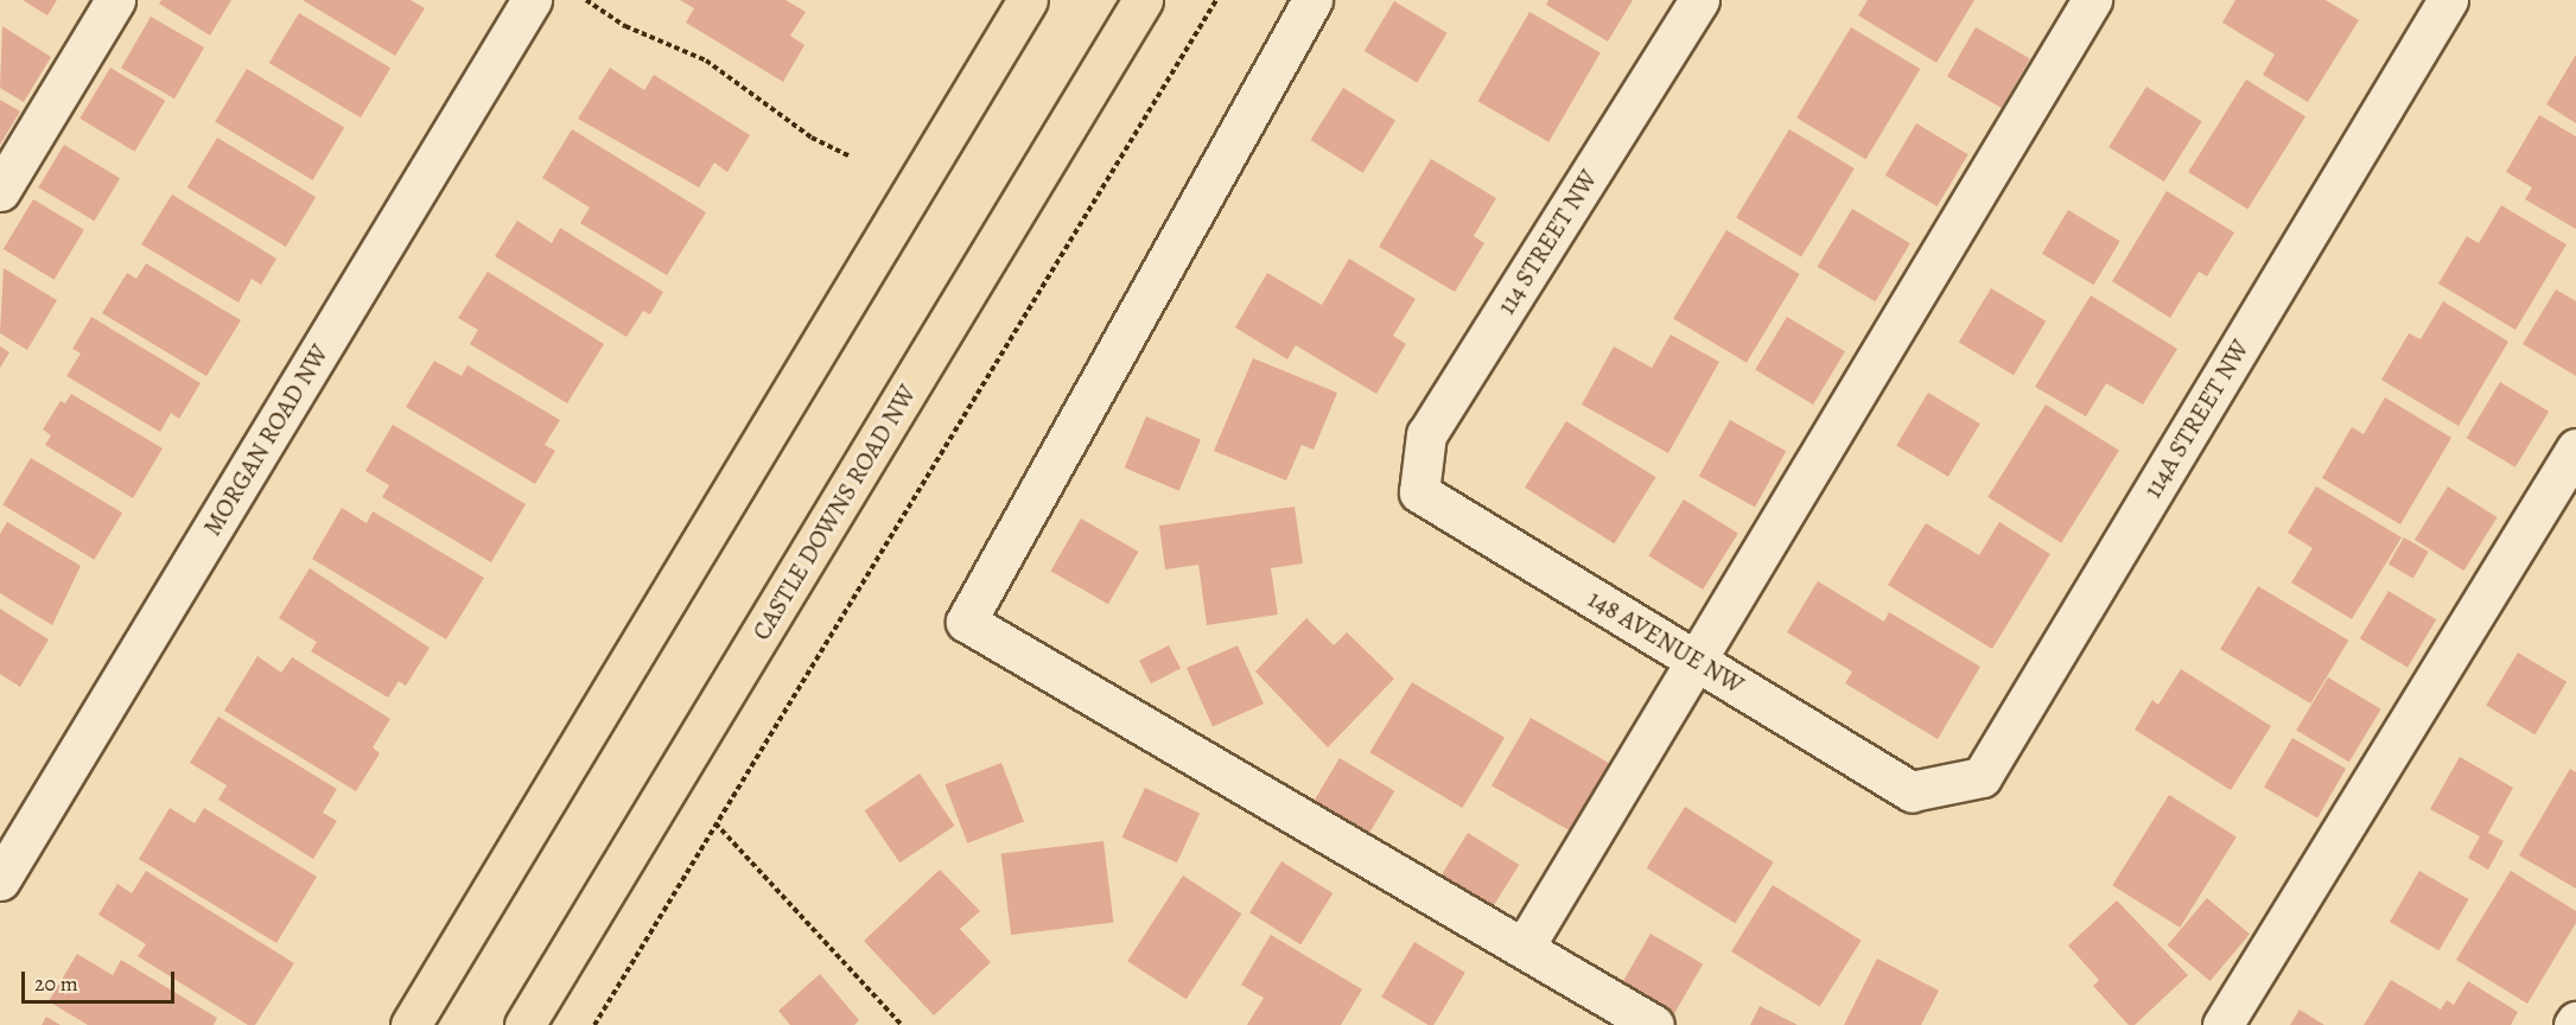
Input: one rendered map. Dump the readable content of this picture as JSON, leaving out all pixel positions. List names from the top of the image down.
{
  "streets": {
    "main road": ["CASTLE DOWNS ROAD NW"],
    "street": [
      "114 STREET NW",
      "114A STREET NW",
      "MORGAN ROAD NW",
      "148 AVENUE NW"
    ]
  },
  "crossings": [
    ["114 STREET NW", "148 AVENUE NW"],
    ["114A STREET NW", "148 AVENUE NW"]
  ],
  "scale_bar": "20 m"
}
